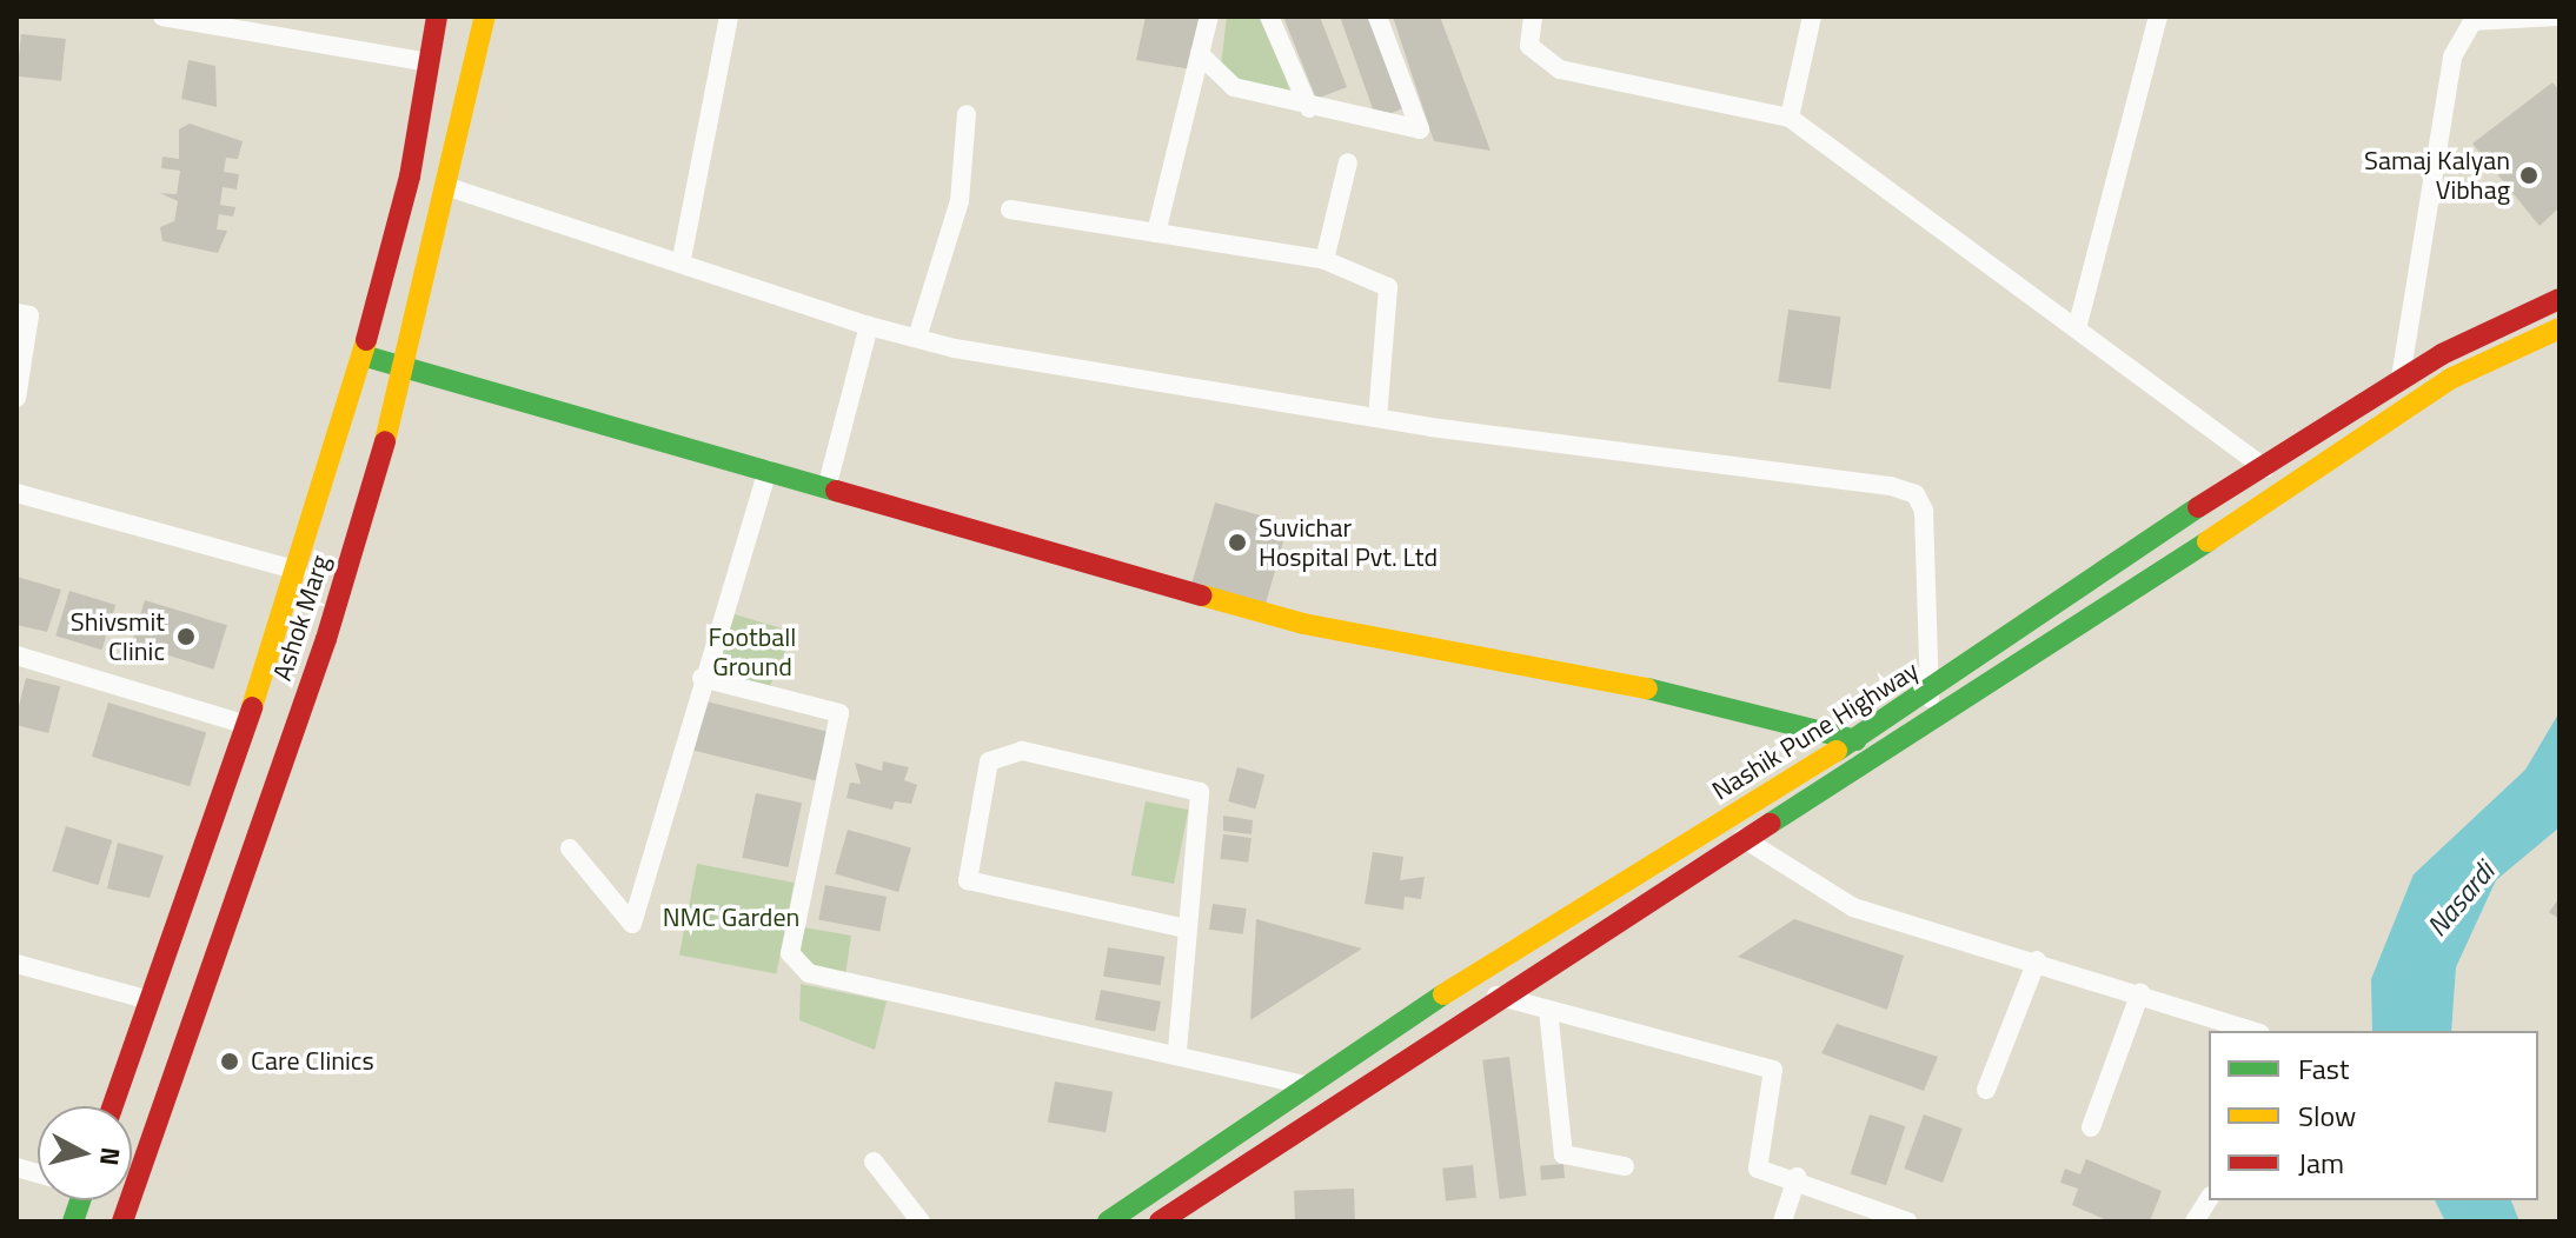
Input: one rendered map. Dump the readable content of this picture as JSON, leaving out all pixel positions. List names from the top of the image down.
{
  "streets": {
    "main road": ["Ashok Marg", "Nashik Pune Highway"]
  },
  "water": ["Nasardi"],
  "parks": ["Football Ground", "NMC Garden"],
  "places": [
    "Samaj Kalyan Vibhag",
    "Suvichar Hospital Pvt. Ltd",
    "Shivsmit Clinic",
    "Care Clinics"
  ],
  "legend": ["Fast", "Slow", "Jam"],
  "north": "right"
}
